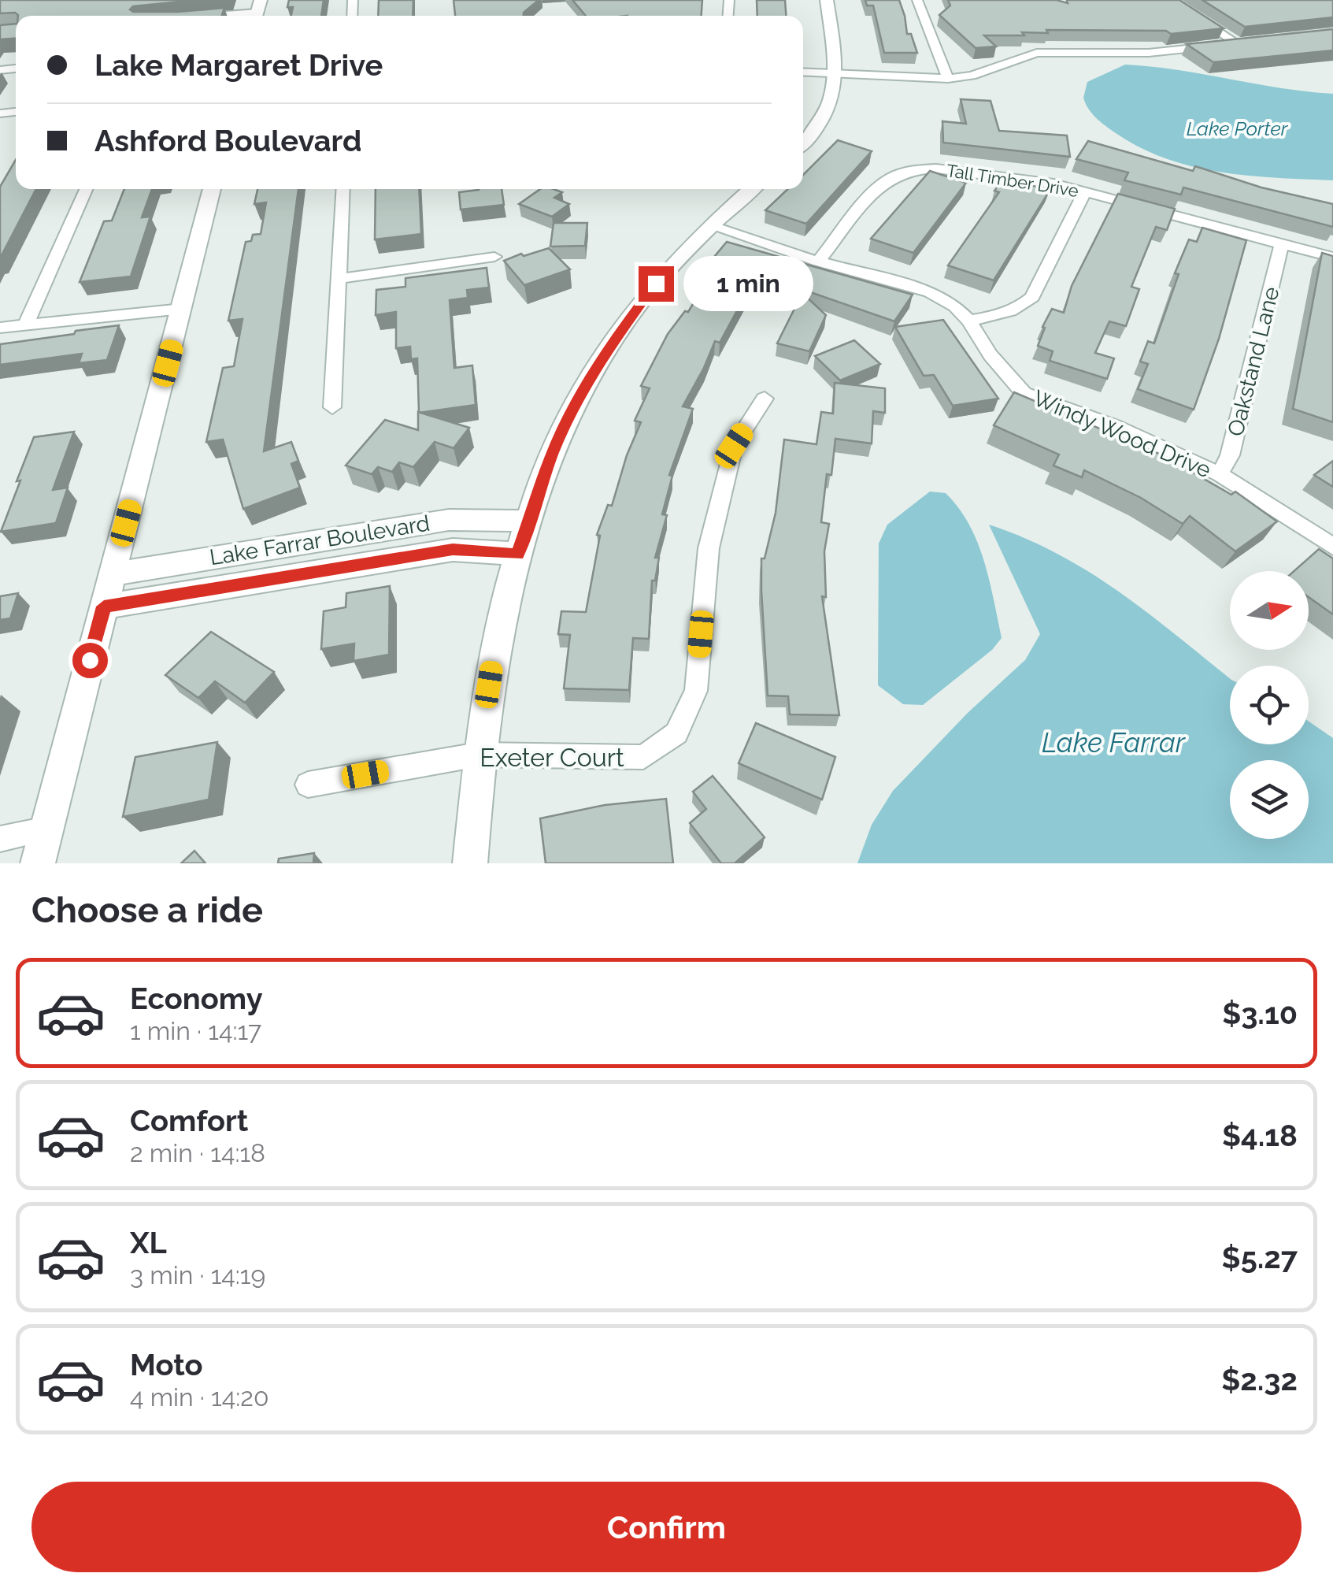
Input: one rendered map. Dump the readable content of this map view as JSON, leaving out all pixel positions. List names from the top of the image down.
{
  "streets": {
    "street": [
      "Tall Timber Drive",
      "Oakstand Lane",
      "Windy Wood Drive",
      "Lake Farrar Boulevard",
      "Exeter Court"
    ]
  },
  "crossings": [
    ["Tall Timber Drive", "Oakstand Lane"],
    ["Tall Timber Drive", "Windy Wood Drive"],
    ["Oakstand Lane", "Windy Wood Drive"]
  ],
  "water": ["Lake Porter", "Lake Farrar"],
  "north": "right",
  "page": {
    "banner": ["Lake Margaret Drive", "Ashford Boulevard"],
    "bubble": "1 min",
    "heading": "Choose a ride",
    "list": [
      {
        "name": "Economy",
        "note": "1 min · 14:17",
        "value": "$3.10"
      },
      {
        "name": "Comfort",
        "note": "2 min · 14:18",
        "value": "$4.18"
      },
      {
        "name": "XL",
        "note": "3 min · 14:19",
        "value": "$5.27"
      },
      {
        "name": "Moto",
        "note": "4 min · 14:20",
        "value": "$2.32"
      }
    ],
    "buttons": "Confirm"
  }
}
